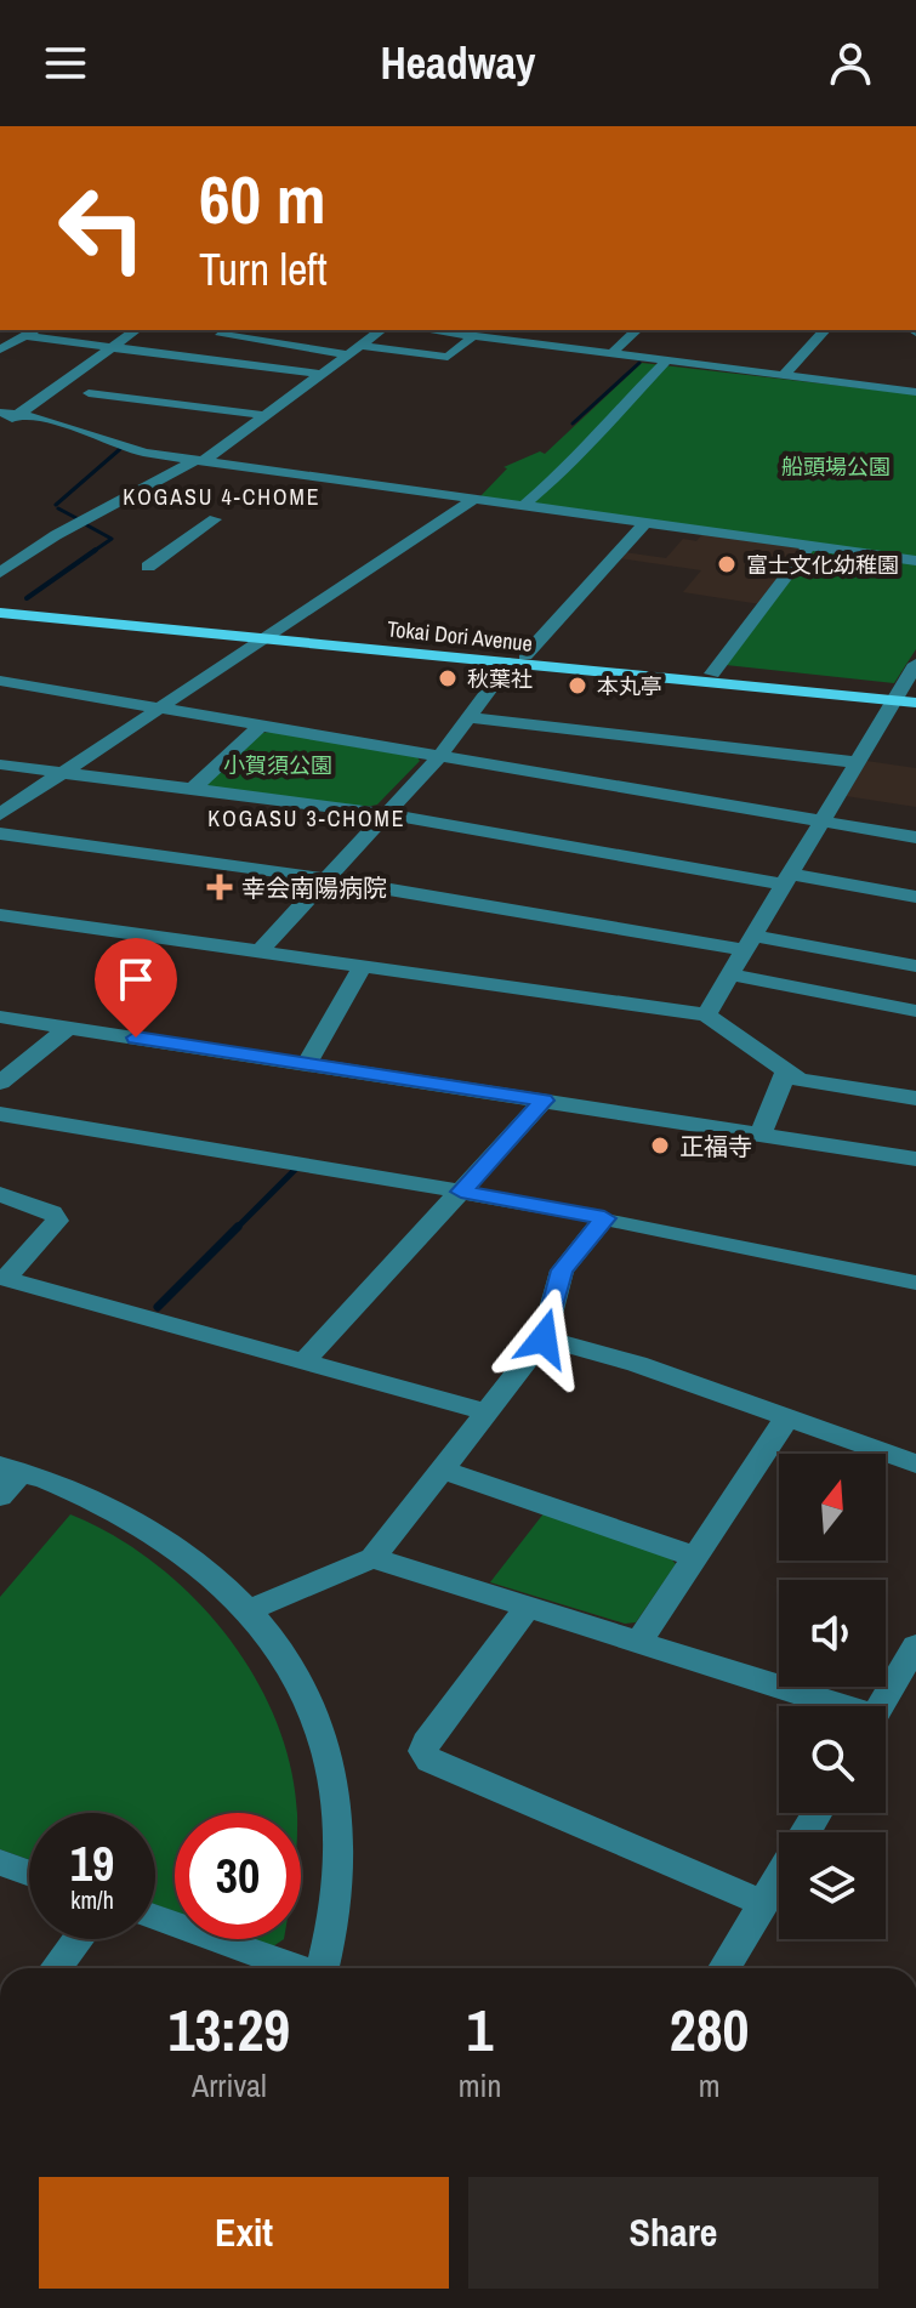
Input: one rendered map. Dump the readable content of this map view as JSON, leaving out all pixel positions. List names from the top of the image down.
{
  "streets": {
    "main road": ["Tokai Dori Avenue"]
  },
  "districts": ["KOGASU 4-CHOME", "KOGASU 3-CHOME"],
  "parks": ["船頭場公園", "小賀須公園"],
  "places": {
    "other": [
      "富士文化幼稚園",
      "秋葉社",
      "本丸亭",
      "正福寺"
    ],
    "health": ["幸会南陽病院"]
  },
  "north": "top",
  "page": {
    "header": "Headway",
    "turn": ["60 m", "Turn left"],
    "speed": "19 km/h",
    "limit": "30",
    "eta": [
      "13:29",
      "Arrival",
      "1",
      "min",
      "280",
      "m"
    ],
    "buttons": ["Exit", "Share"]
  }
}
